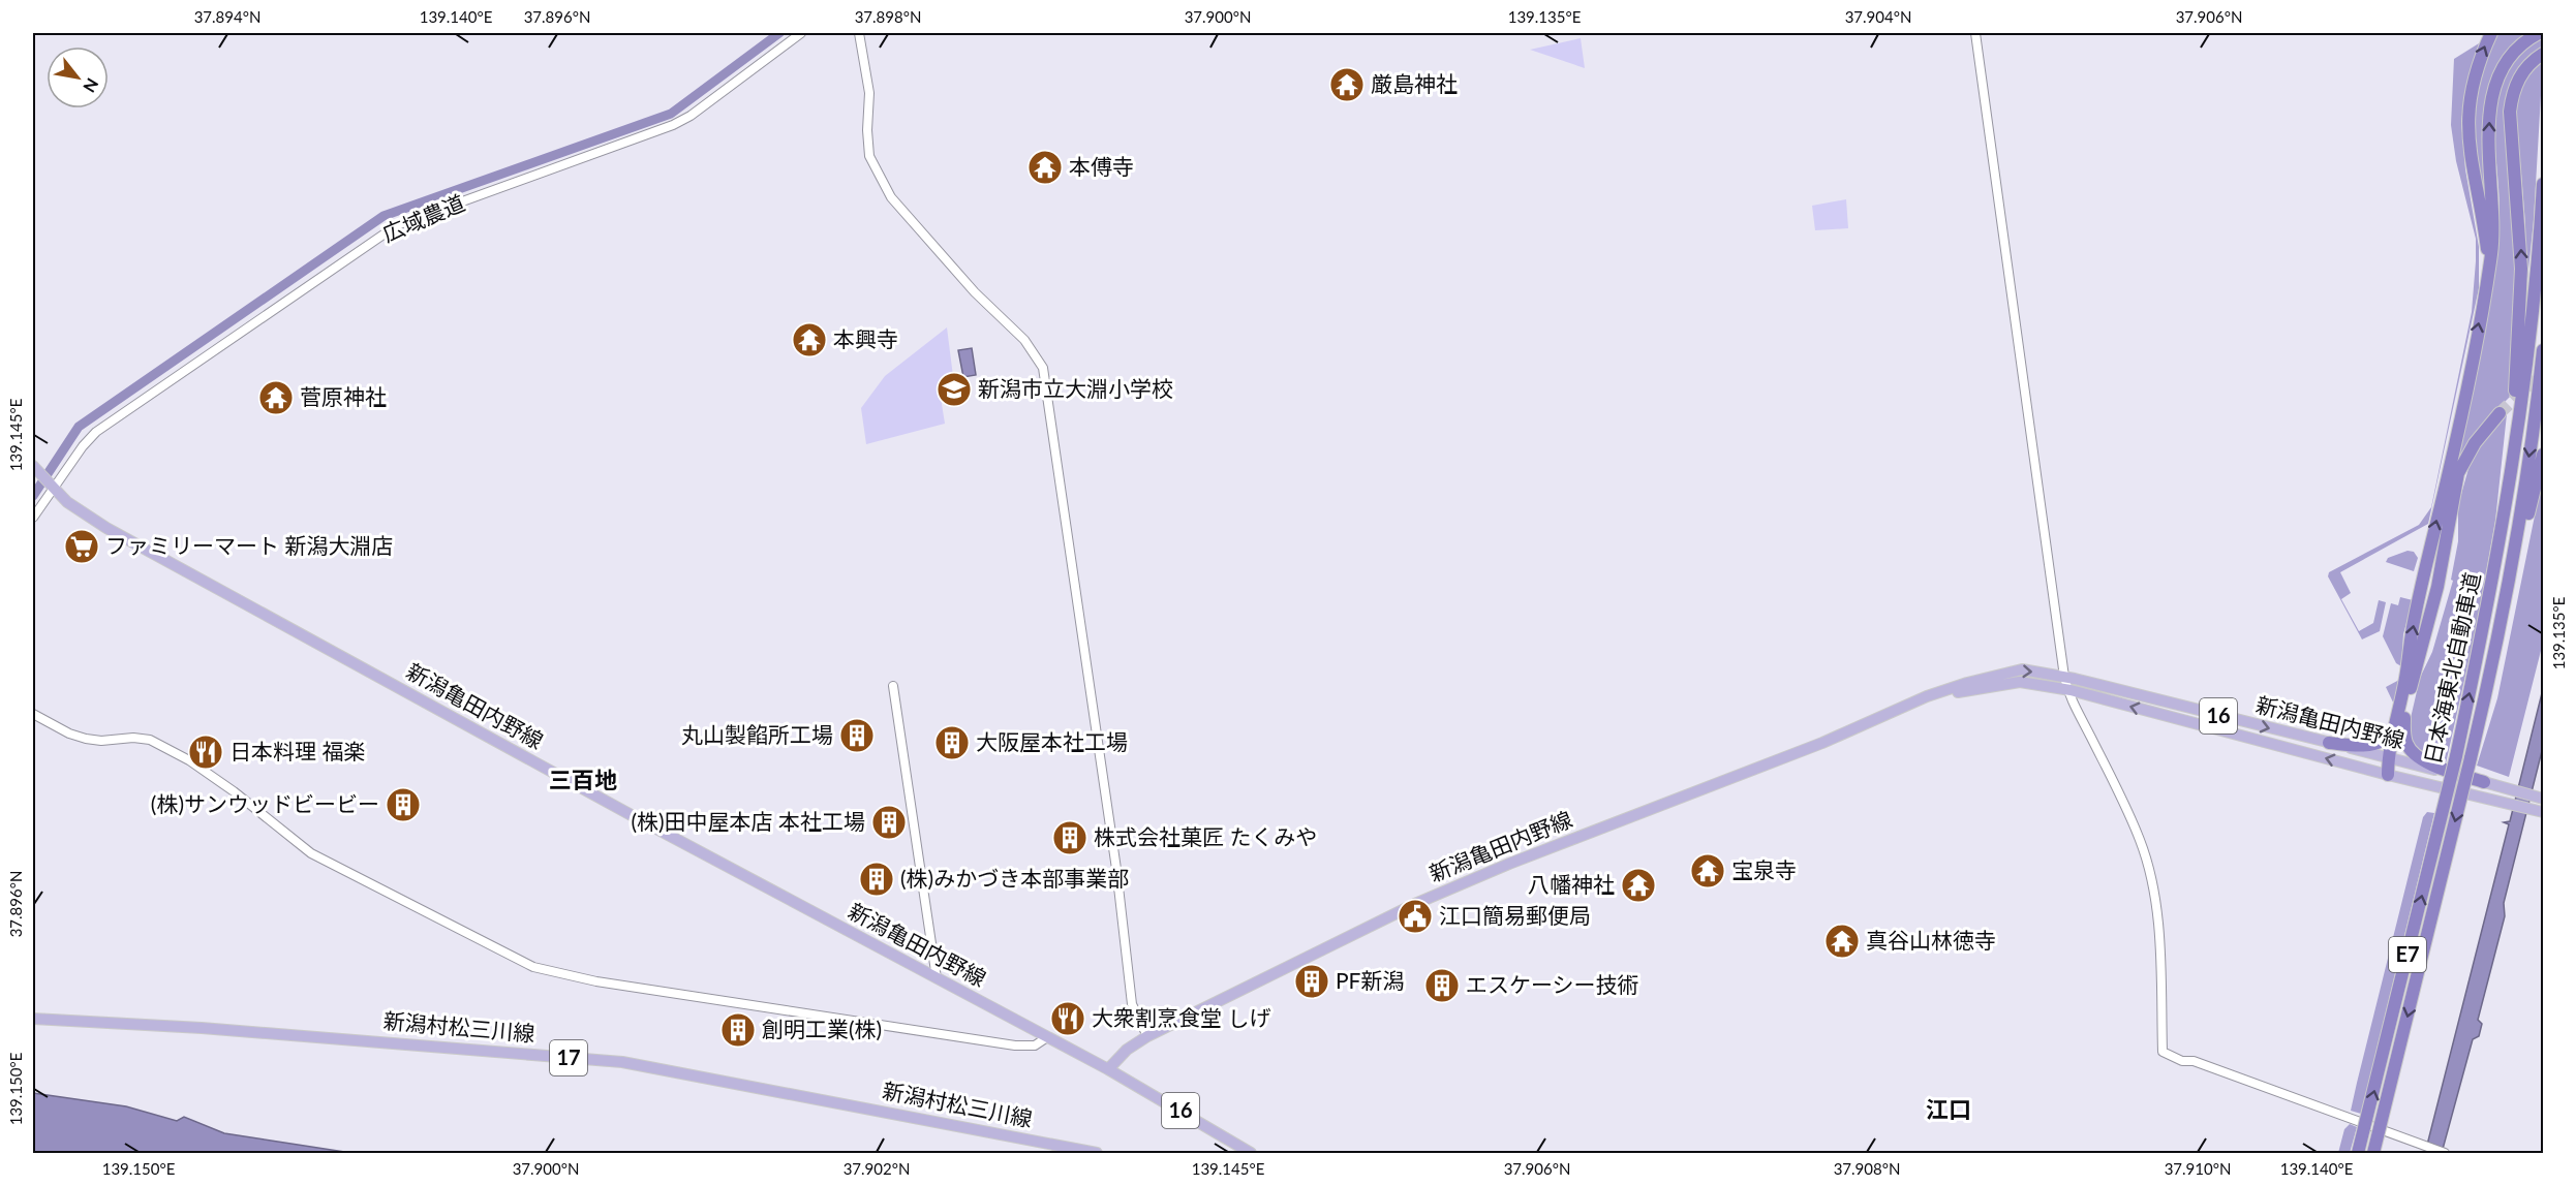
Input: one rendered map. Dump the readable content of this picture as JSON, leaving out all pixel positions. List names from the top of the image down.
{
  "streets": {
    "highway": ["日本海東北自動車道", "E7"],
    "main road": [
      "新潟亀田内野線",
      "16",
      "新潟村松三川線",
      "17"
    ],
    "street": ["広域農道"]
  },
  "crossings": [
    ["広域農道", "新潟亀田内野線"]
  ],
  "districts": ["三百地", "江口"],
  "places": {
    "temple": [
      "厳島神社",
      "本傅寺",
      "本興寺",
      "菅原神社",
      "宝泉寺",
      "八幡神社",
      "真谷山林徳寺"
    ],
    "school or university": ["新潟市立大淵小学校"],
    "supermarket": ["ファミリーマート 新潟大淵店"],
    "building": [
      "丸山製餡所工場",
      "大阪屋本社工場",
      "(株)サンウッドビービー",
      "(株)田中屋本店 本社工場",
      "株式会社菓匠 たくみや",
      "(株)みかづき本部事業部",
      "PF新潟",
      "エスケーシー技術",
      "創明工業(株)"
    ],
    "restaurant": ["日本料理 福楽", "大衆割烹食堂 しげ"],
    "public building": ["江口簡易郵便局"]
  },
  "north": "bottom right",
  "coordinates": [
    "37.894°N",
    "139.140°E",
    "37.896°N",
    "37.898°N",
    "37.900°N",
    "139.135°E",
    "37.904°N",
    "37.906°N",
    "139.145°E",
    "139.150°E",
    "37.902°N",
    "37.908°N",
    "37.910°N"
  ]
}
